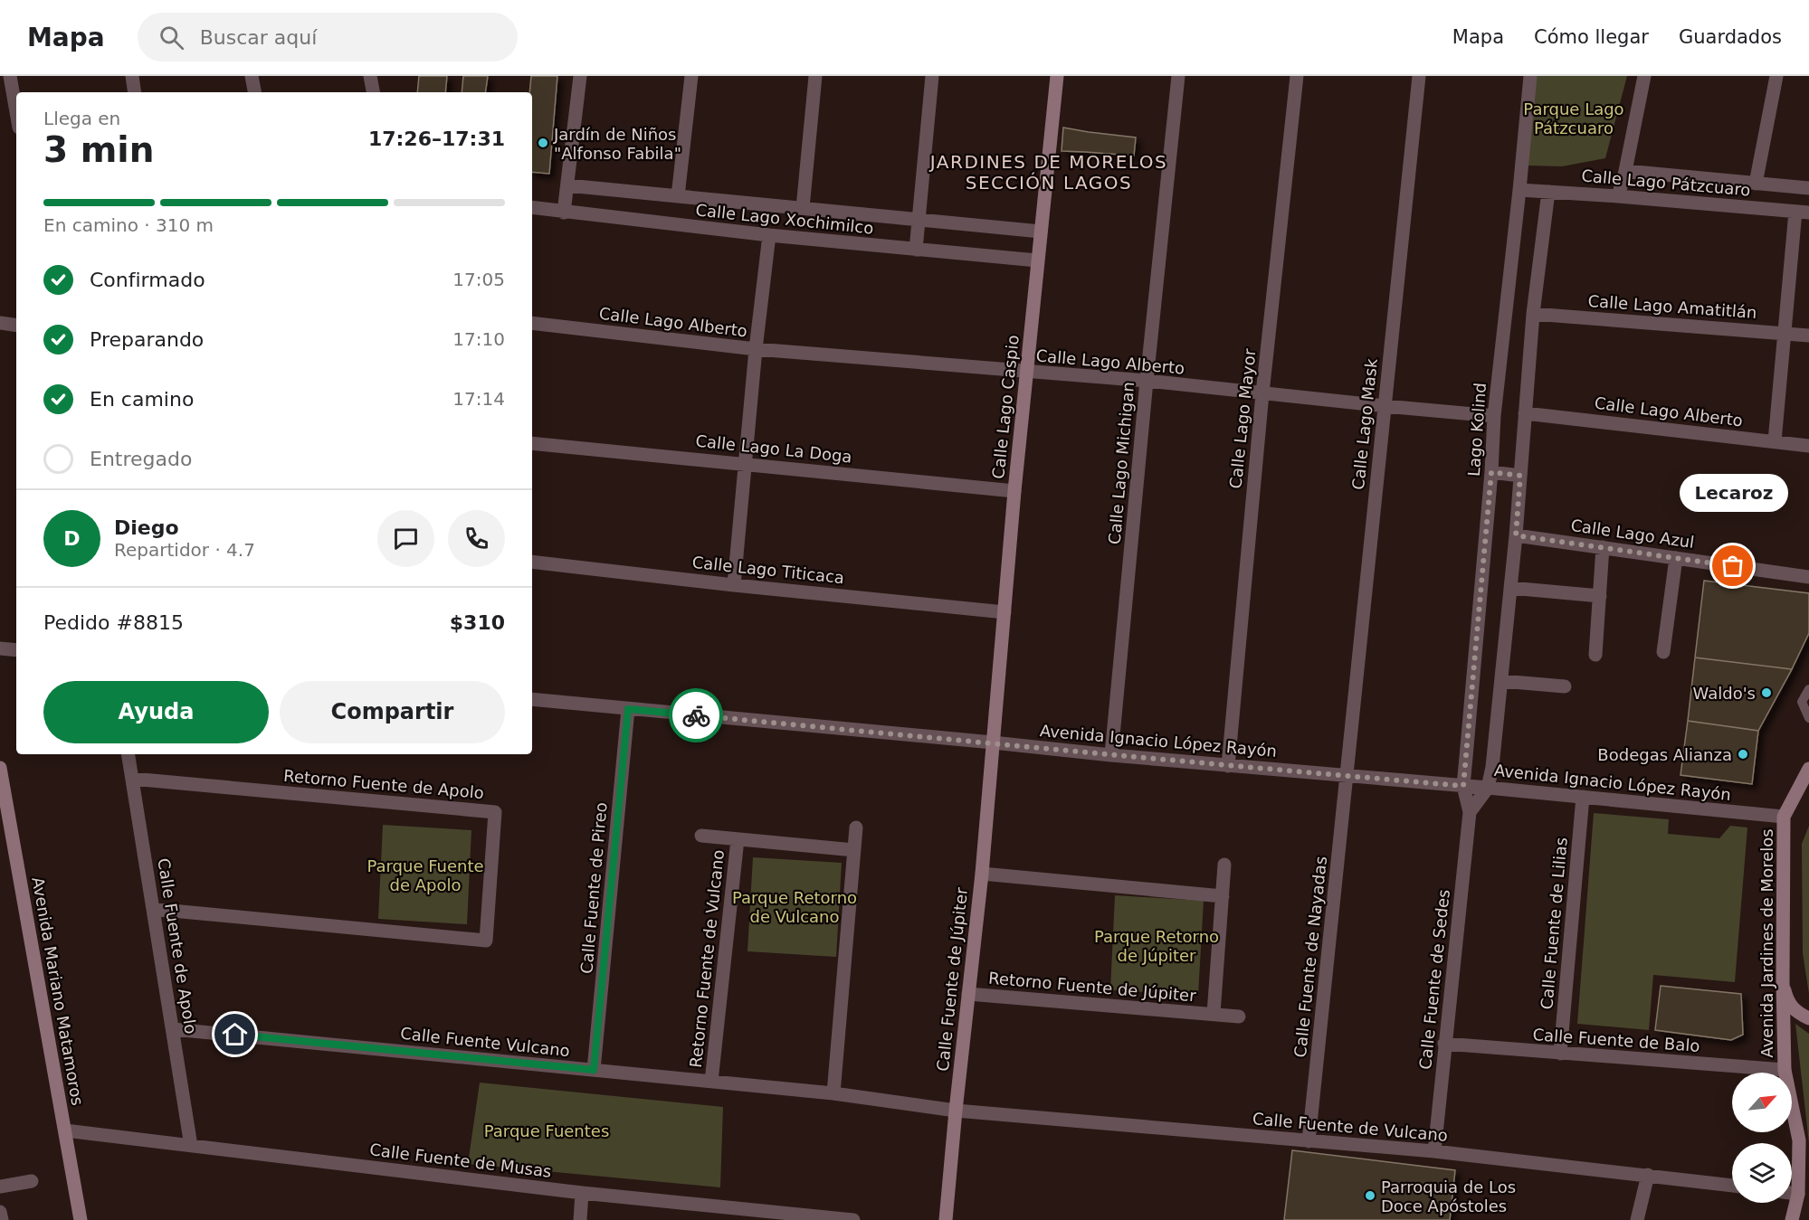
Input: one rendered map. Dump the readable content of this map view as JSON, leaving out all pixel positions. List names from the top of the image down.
{
  "streets": {
    "street": [
      "Calle Lago Pátzcuaro",
      "Calle Lago Xochimilco",
      "Calle Lago Amatitlán",
      "Calle Lago Alberto",
      "Calle Lago Caspio",
      "Calle Lago Mayor",
      "Calle Lago Mask",
      "Lago Kolind",
      "Calle Lago La Doga",
      "Calle Lago Michigan",
      "Calle Lago Azul",
      "Calle Lago Titicaca",
      "Avenida Ignacio López Rayón",
      "Retorno Fuente de Apolo",
      "Calle Fuente de Pireo",
      "Calle Fuente de Lilias",
      "Avenida Jardines de Morelos",
      "Calle Fuente de Apolo",
      "Calle Fuente de Nayadas",
      "Retorno Fuente de Vulcano",
      "Calle Fuente de Júpiter",
      "Calle Fuente de Sedes",
      "Retorno Fuente de Júpiter",
      "Avenida Mariano Matamoros",
      "Calle Fuente de Balo",
      "Calle Fuente Vulcano",
      "Calle Fuente de Vulcano",
      "Calle Fuente de Musas"
    ]
  },
  "crossings": [
    ["Calle Lago Pátzcuaro", "Lago Kolind"],
    ["Calle Lago Xochimilco", "Calle Lago Caspio"],
    ["Calle Lago Alberto", "Calle Lago Caspio"],
    ["Calle Lago Alberto", "Calle Lago Mayor"],
    ["Calle Lago Alberto", "Calle Lago Mask"],
    ["Calle Lago Alberto", "Lago Kolind"],
    ["Calle Lago Alberto", "Calle Lago Michigan"],
    ["Calle Lago Caspio", "Calle Lago La Doga"],
    ["Calle Lago Caspio", "Calle Lago Titicaca"],
    ["Calle Lago Caspio", "Avenida Ignacio López Rayón"],
    ["Calle Lago Caspio", "Calle Fuente de Júpiter"],
    ["Calle Lago Mayor", "Avenida Ignacio López Rayón"],
    ["Calle Lago Mask", "Avenida Ignacio López Rayón"],
    ["Calle Lago Mask", "Calle Fuente de Nayadas"],
    ["Lago Kolind", "Avenida Ignacio López Rayón"],
    ["Lago Kolind", "Calle Fuente de Sedes"],
    ["Calle Lago Michigan", "Avenida Ignacio López Rayón"],
    ["Avenida Ignacio López Rayón", "Calle Fuente de Pireo"],
    ["Avenida Ignacio López Rayón", "Calle Fuente de Lilias"],
    ["Avenida Ignacio López Rayón", "Avenida Jardines de Morelos"],
    ["Avenida Ignacio López Rayón", "Calle Fuente de Nayadas"],
    ["Avenida Ignacio López Rayón", "Calle Fuente de Júpiter"],
    ["Avenida Ignacio López Rayón", "Calle Fuente de Sedes"],
    ["Retorno Fuente de Apolo", "Calle Fuente de Apolo"],
    ["Calle Fuente de Pireo", "Calle Fuente Vulcano"],
    ["Calle Fuente de Lilias", "Calle Fuente de Balo"],
    ["Avenida Jardines de Morelos", "Calle Fuente de Balo"],
    ["Calle Fuente de Apolo", "Calle Fuente Vulcano"],
    ["Calle Fuente de Apolo", "Calle Fuente de Musas"],
    ["Calle Fuente de Nayadas", "Calle Fuente de Vulcano"],
    ["Retorno Fuente de Vulcano", "Calle Fuente Vulcano"],
    ["Calle Fuente de Júpiter", "Retorno Fuente de Júpiter"],
    ["Calle Fuente de Júpiter", "Calle Fuente Vulcano"],
    ["Calle Fuente de Júpiter", "Calle Fuente de Vulcano"],
    ["Calle Fuente de Sedes", "Calle Fuente de Balo"],
    ["Calle Fuente de Sedes", "Calle Fuente de Vulcano"],
    ["Avenida Mariano Matamoros", "Calle Fuente de Musas"],
    ["Calle Fuente Vulcano", "Calle Fuente de Vulcano"]
  ],
  "districts": ["JARDINES DE MORELOS SECCIÓN LAGOS"],
  "parks": [
    "Parque Lago Pátzcuaro",
    "Parque Fuente de Apolo",
    "Parque Retorno de Vulcano",
    "Parque Retorno de Júpiter",
    "Parque Fuentes"
  ],
  "places": [
    "Jardín de Niños \"Alfonso Fabila\"",
    "Lecaroz",
    "Waldo's",
    "Bodegas Alianza",
    "Parroquia de Los Doce Apóstoles"
  ],
  "north": "top right",
  "page": {
    "header": "Mapa",
    "search": "Buscar aquí",
    "nav": ["Mapa", "Cómo llegar", "Guardados"],
    "heading": ["3 min", "Llega en", "17:26–17:31"],
    "panel": [
      "Diego",
      "Repartidor · 4.7",
      "Pedido #8815",
      "$310"
    ],
    "bar": "En camino · 310 m",
    "list": [
      ["Confirmado", "17:05"],
      ["Preparando", "17:10"],
      ["En camino", "17:14"],
      "Entregado"
    ],
    "bubble": "Lecaroz",
    "round": "D",
    "buttons": ["Ayuda", "Compartir"]
  }
}
